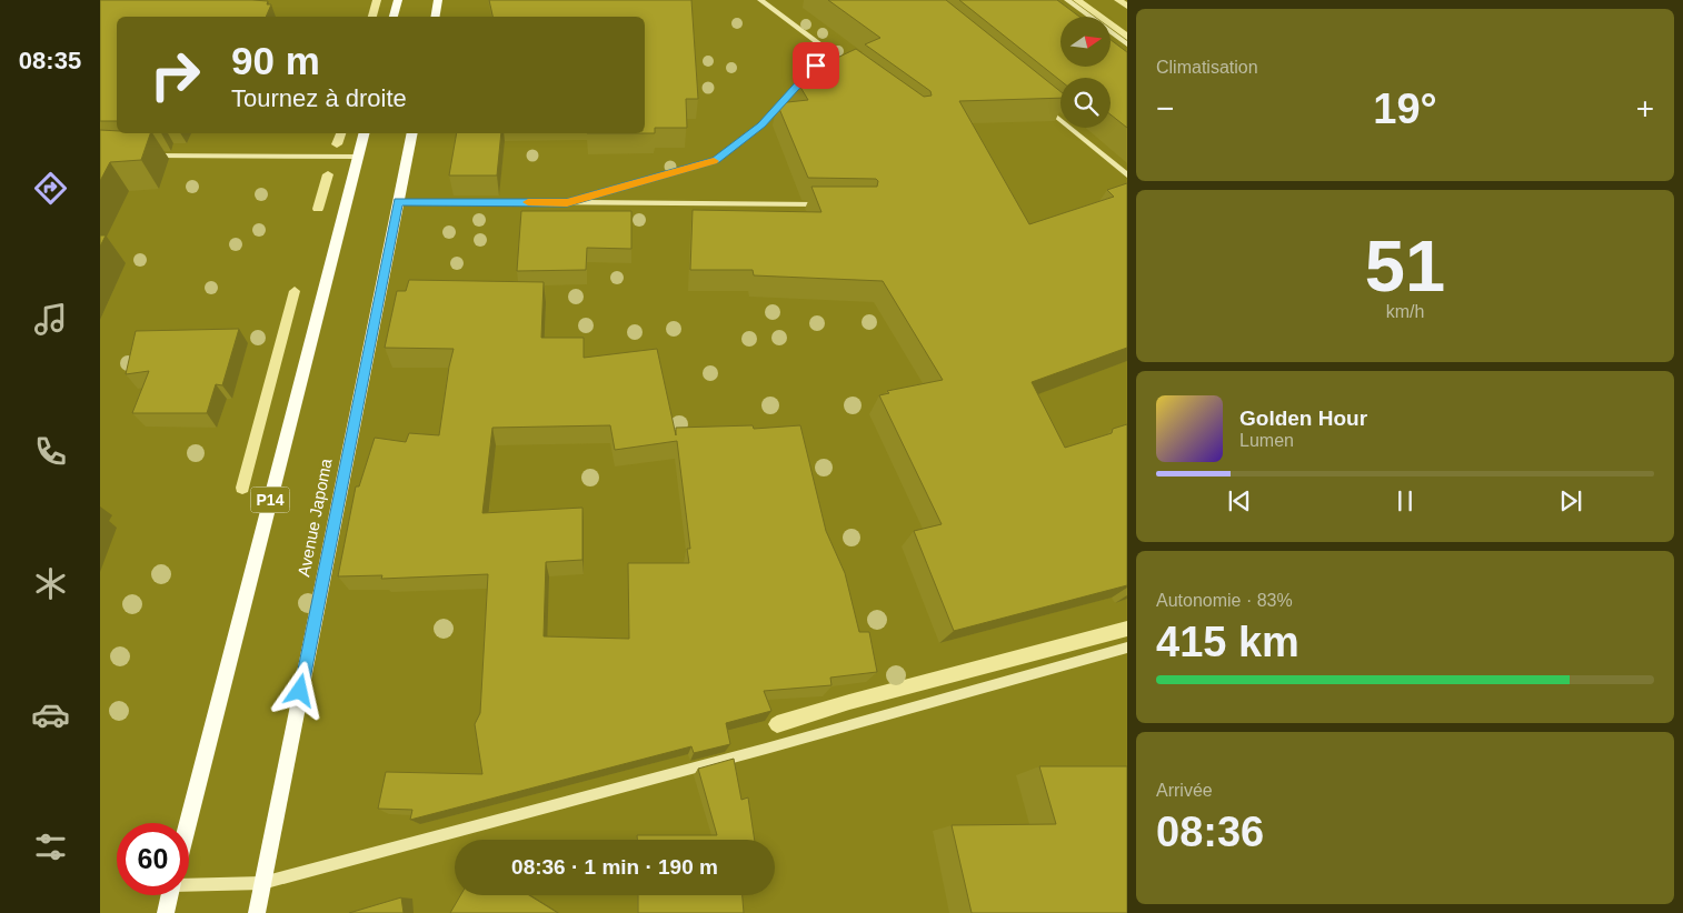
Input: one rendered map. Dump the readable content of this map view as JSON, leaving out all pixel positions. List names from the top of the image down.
{
  "streets": {
    "main road": ["P14", "Avenue Japoma"]
  },
  "north": "right",
  "page": {
    "tabs": "08:35",
    "tile": [
      "Climatisation",
      ["51", "km/h"],
      ["Autonomie · 83%", "415 km"],
      ["Arrivée", "08:36"]
    ],
    "turn": ["90 m", "Tournez à droite"],
    "heat": ["−", "19°", "+"],
    "song": ["Golden Hour", "Lumen"],
    "limit": "60",
    "trip": "08:36 · 1 min · 190 m"
  }
}
